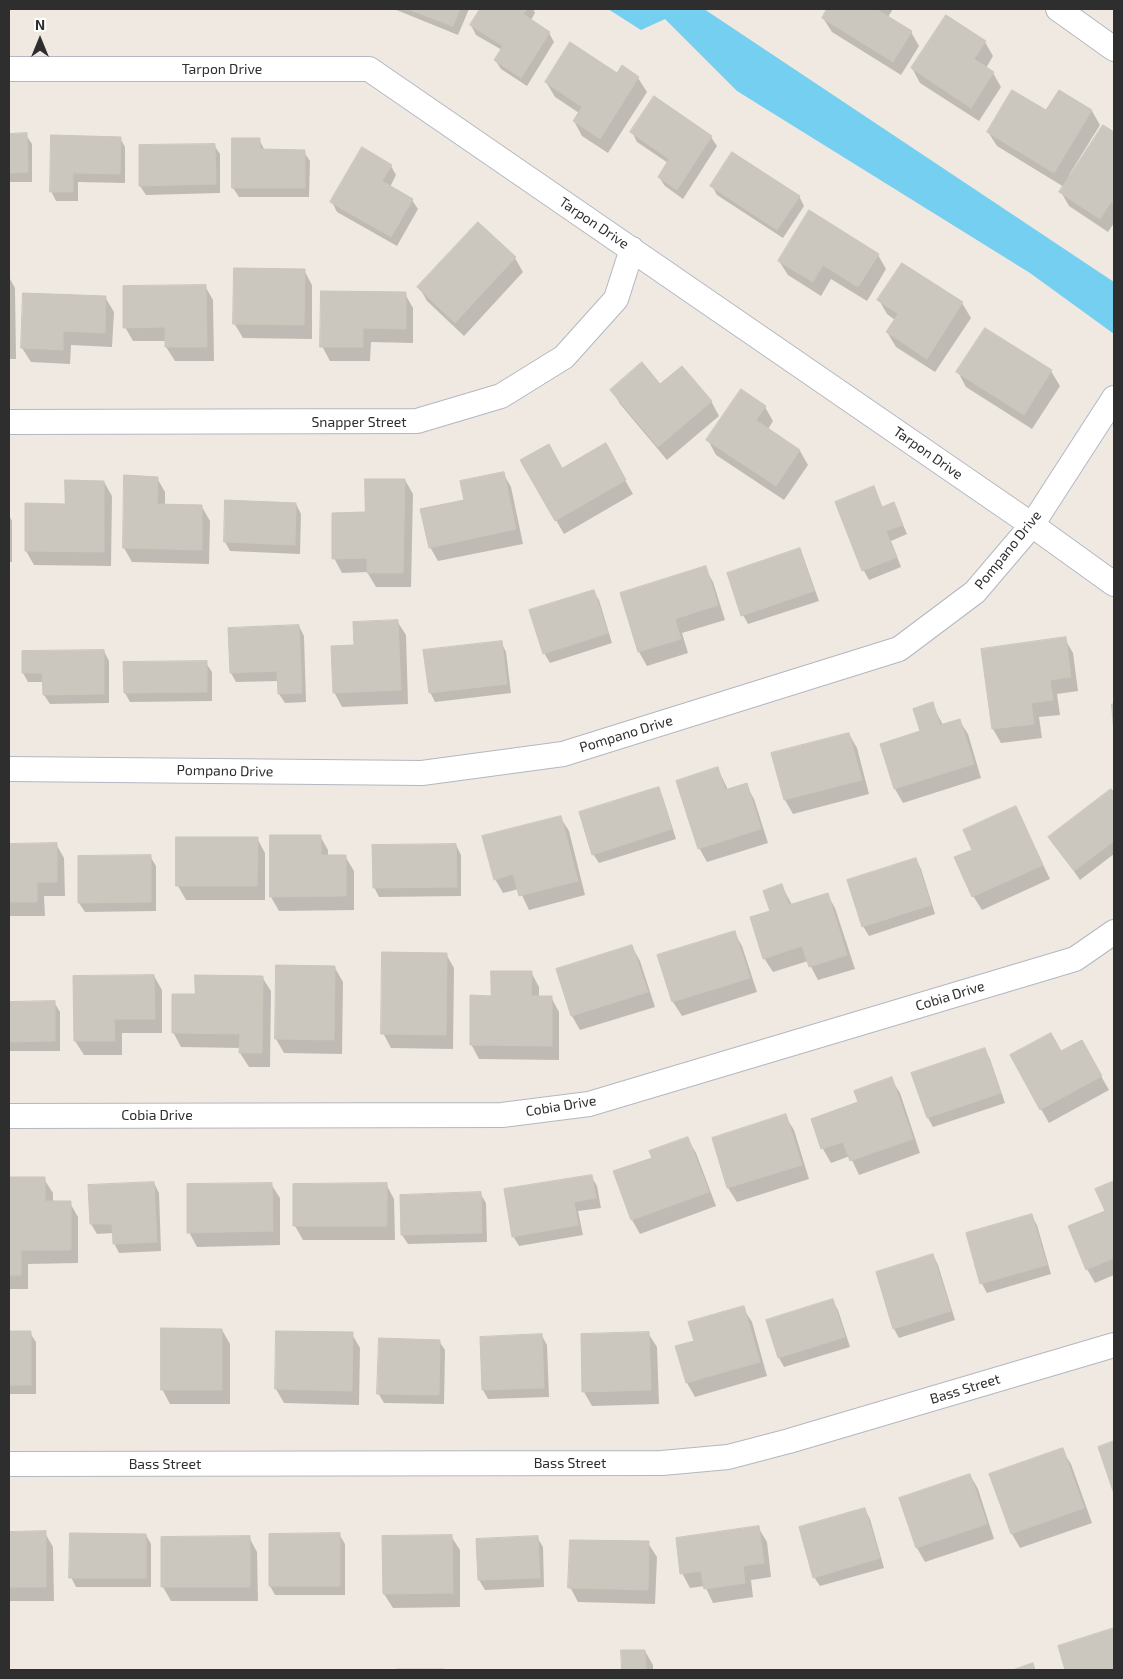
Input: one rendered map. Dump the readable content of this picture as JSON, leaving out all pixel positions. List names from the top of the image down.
{
  "streets": {
    "street": [
      "Tarpon Drive",
      "Snapper Street",
      "Pompano Drive",
      "Cobia Drive",
      "Bass Street"
    ]
  },
  "crossings": [
    ["Tarpon Drive", "Snapper Street"],
    ["Tarpon Drive", "Pompano Drive"]
  ],
  "north": "top"
}
